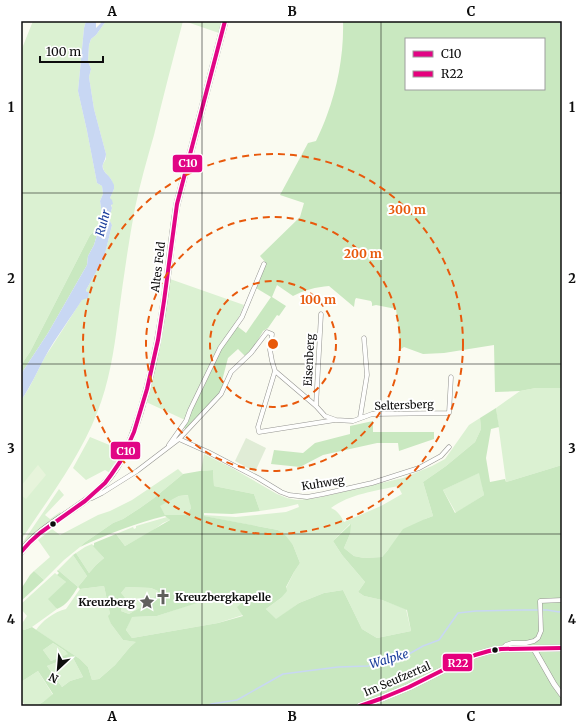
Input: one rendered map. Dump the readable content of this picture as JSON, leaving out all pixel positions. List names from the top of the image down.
{
  "streets": {
    "main road": ["Altes Feld", "Im Seufzertal"],
    "street": ["Eisenberg", "Seltersberg", "Kuhweg"]
  },
  "water": ["Ruhr", "Walpke"],
  "places": {
    "church": ["Kreuzbergkapelle"],
    "place": ["Kreuzberg"]
  },
  "lines": ["transit line C10", "transit line R22"],
  "legend": ["C10", "R22"],
  "scale_bar": "100 m",
  "north": "bottom left",
  "grid": {
    "columns": ["A", "B", "C"],
    "rows": [
      "1",
      "2",
      "3",
      "4"
    ]
  },
  "rings": ["300 m", "200 m", "100 m"]
}
